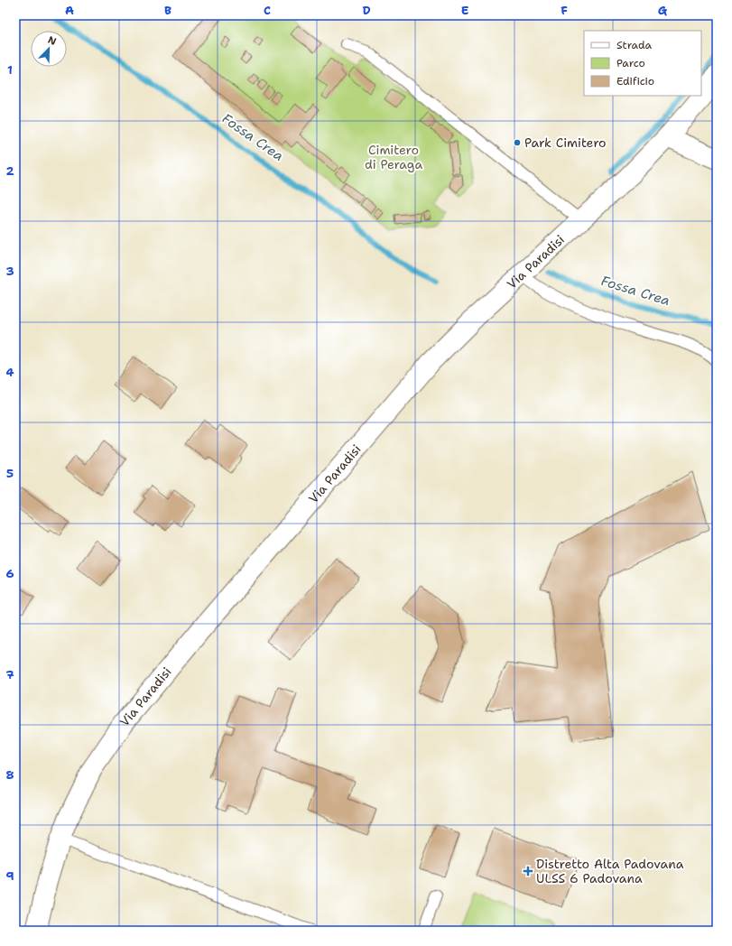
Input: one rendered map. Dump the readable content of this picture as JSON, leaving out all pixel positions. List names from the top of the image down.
{
  "streets": {
    "street": ["Via Paradisi"]
  },
  "water": ["Fossa Crea"],
  "parks": ["Cimitero di Peraga"],
  "places": {
    "other": ["Park Cimitero"],
    "health": ["Distretto Alta Padovana ULSS 6 Padovana"]
  },
  "legend": ["Strada", "Parco", "Edificio"],
  "north": "top right",
  "grid": {
    "columns": [
      "A",
      "B",
      "C",
      "D",
      "E",
      "F",
      "G"
    ],
    "rows": [
      "1",
      "2",
      "3",
      "4",
      "5",
      "6",
      "7",
      "8",
      "9"
    ]
  }
}
